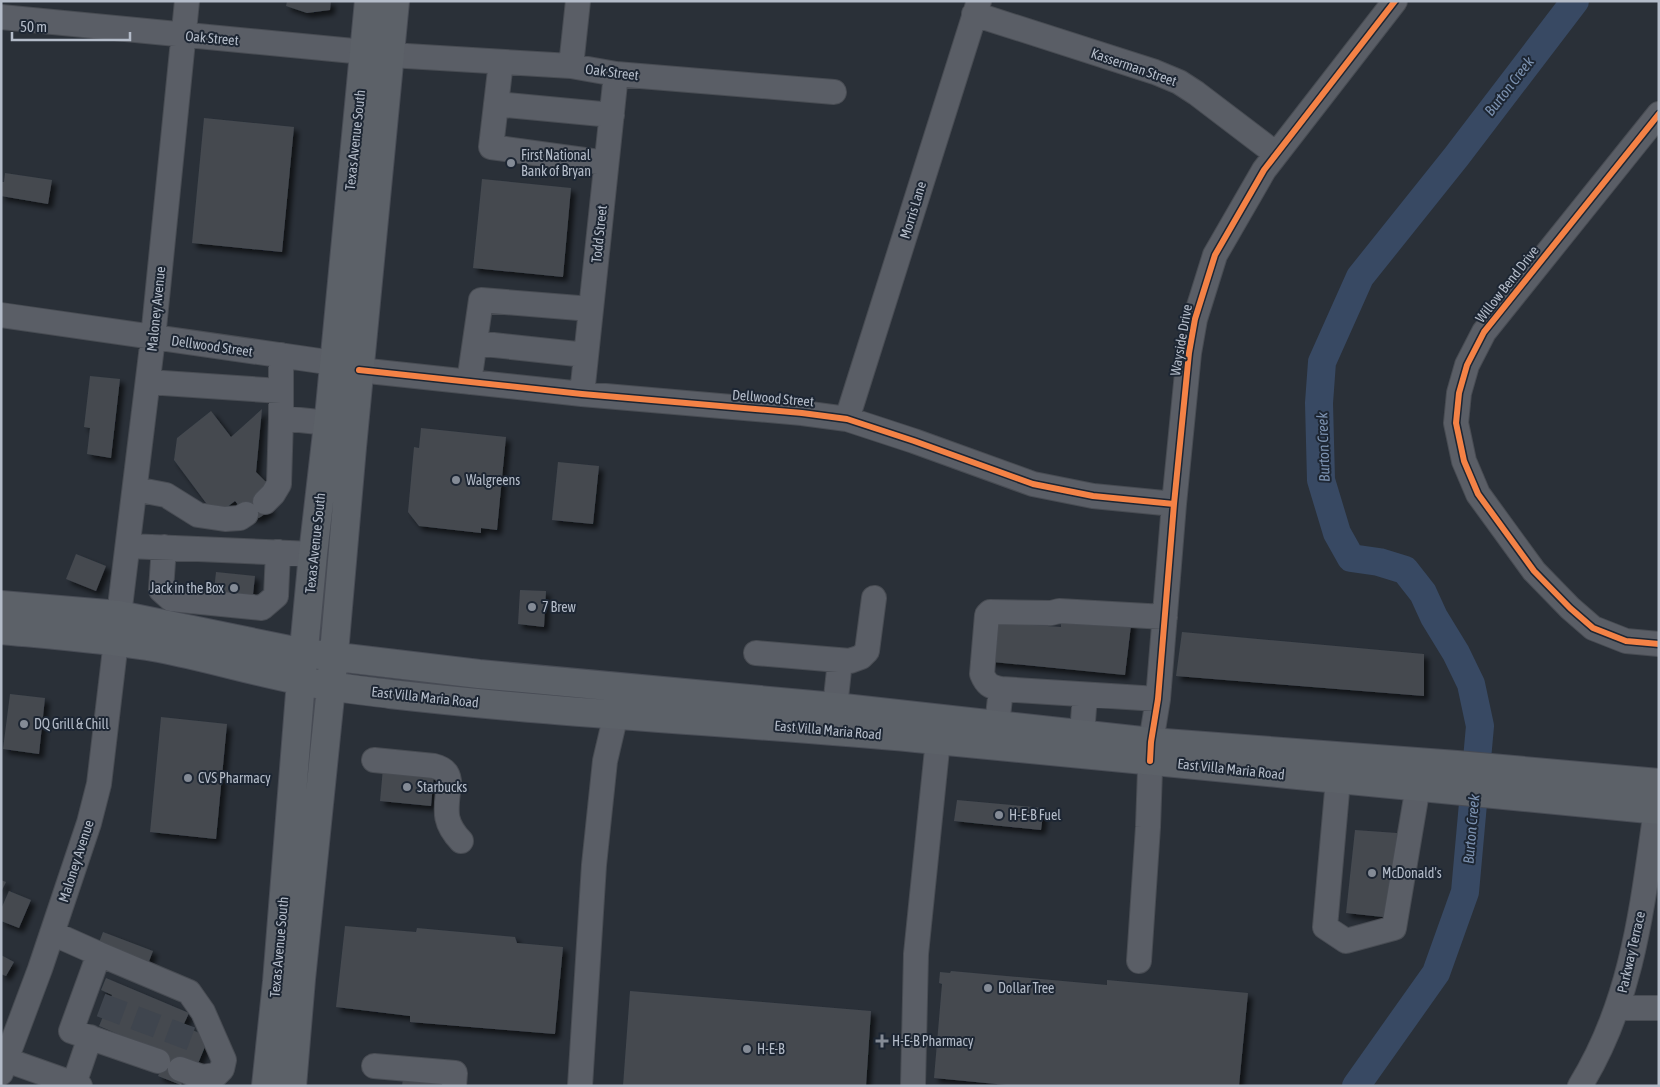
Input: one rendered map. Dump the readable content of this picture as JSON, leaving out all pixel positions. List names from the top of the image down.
{
  "streets": {
    "main road": ["Texas Avenue South", "East Villa Maria Road"],
    "street": [
      "Oak Street",
      "Kasserman Street",
      "Morris Lane",
      "Todd Street",
      "Willow Bend Drive",
      "Maloney Avenue",
      "Wayside Drive",
      "Dellwood Street",
      "Parkway Terrace"
    ]
  },
  "crossings": [
    ["Oak Street", "Texas Avenue South"],
    ["Oak Street", "Todd Street"],
    ["Oak Street", "Maloney Avenue"],
    ["Kasserman Street", "Morris Lane"],
    ["Kasserman Street", "Wayside Drive"],
    ["Texas Avenue South", "Dellwood Street"],
    ["Texas Avenue South", "East Villa Maria Road"],
    ["Morris Lane", "Dellwood Street"],
    ["Todd Street", "Dellwood Street"],
    ["Maloney Avenue", "Dellwood Street"],
    ["Maloney Avenue", "East Villa Maria Road"],
    ["Wayside Drive", "Dellwood Street"],
    ["Wayside Drive", "East Villa Maria Road"],
    ["East Villa Maria Road", "Parkway Terrace"]
  ],
  "water": ["Burton Creek"],
  "places": {
    "other": [
      "First National Bank of Bryan",
      "Walgreens",
      "Jack in the Box",
      "7 Brew",
      "DQ Grill & Chill",
      "CVS Pharmacy",
      "Starbucks",
      "H-E-B Fuel",
      "McDonald's",
      "Dollar Tree",
      "H-E-B"
    ],
    "health": ["H-E-B Pharmacy"]
  },
  "scale_bar": "50 m"
}
